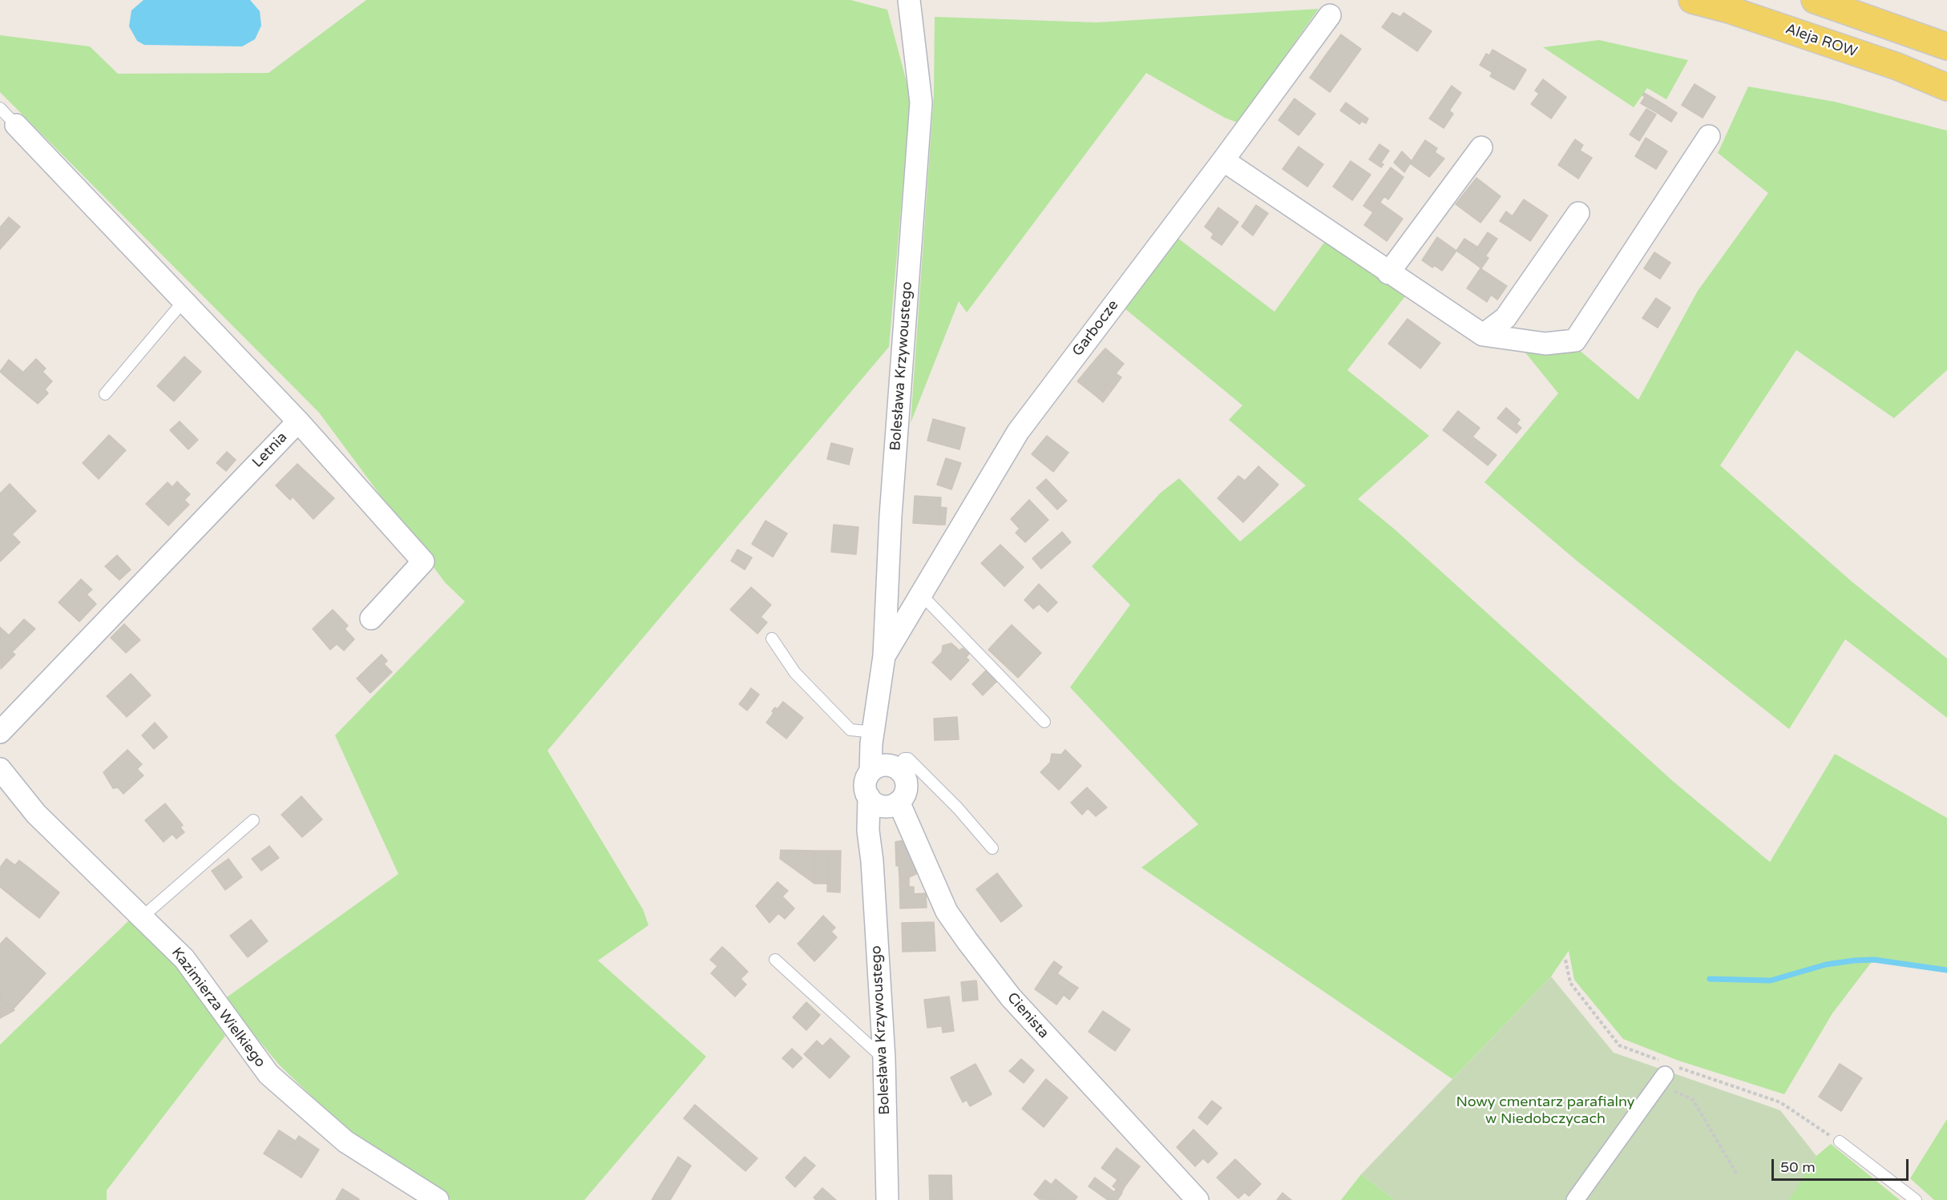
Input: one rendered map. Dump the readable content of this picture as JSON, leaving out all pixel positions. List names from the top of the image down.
{
  "streets": {
    "main road": ["Aleja ROW"],
    "street": [
      "Garbocze",
      "Bolesława Krzywoustego",
      "Letnia",
      "Kazimierza Wielkiego",
      "Cienista"
    ]
  },
  "crossings": [
    ["Garbocze", "Bolesława Krzywoustego"],
    ["Bolesława Krzywoustego", "Cienista"]
  ],
  "parks": ["Nowy cmentarz parafialny w Niedobczycach"],
  "scale_bar": "50 m"
}
